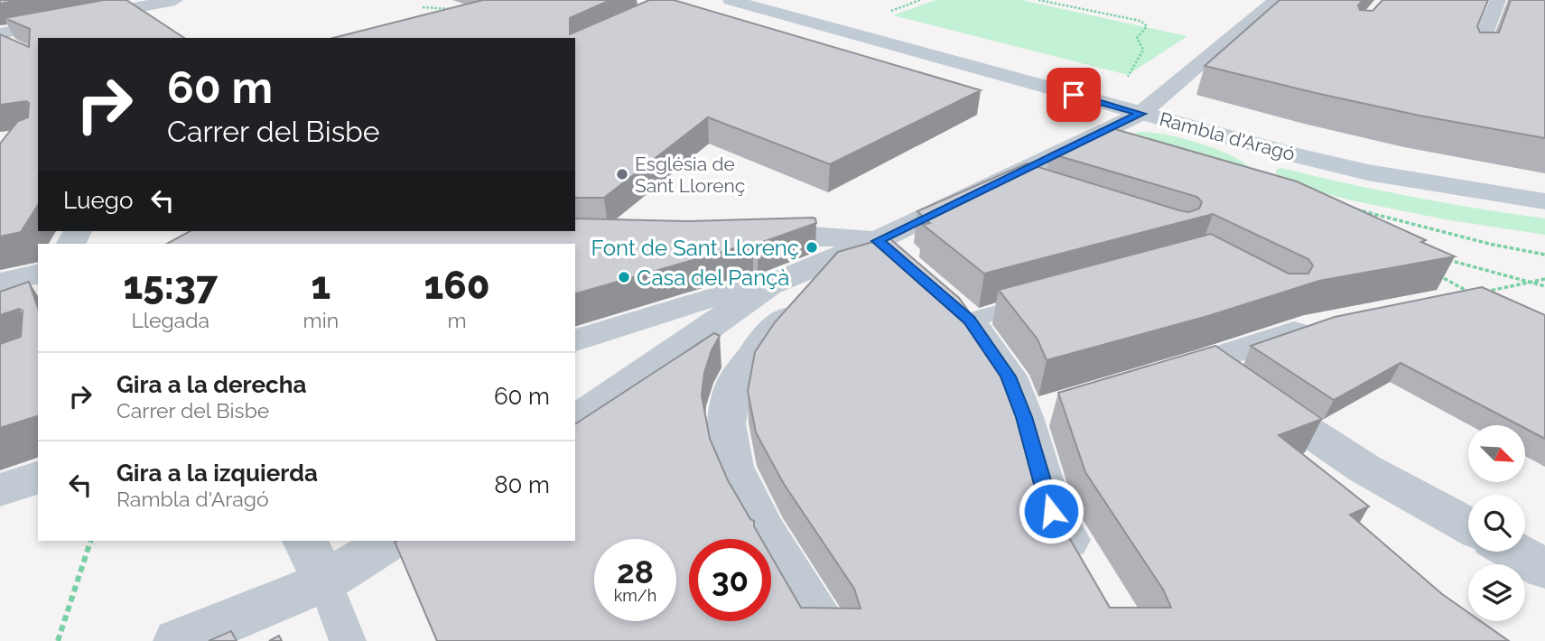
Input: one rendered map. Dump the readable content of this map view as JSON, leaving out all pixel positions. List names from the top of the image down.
{
  "streets": {
    "main road": ["Rambla d'Aragó"]
  },
  "places": ["Església de Sant Llorenç", "Font de Sant Llorenç", "Casa del Pançà"],
  "north": "bottom right",
  "page": {
    "turn": ["60 m", "Carrer del Bisbe"],
    "then": "Luego",
    "eta": [
      "15:37",
      "Llegada",
      "1",
      "min",
      "160",
      "m"
    ],
    "list": [
      {
        "name": "Gira a la derecha",
        "note": "Carrer del Bisbe",
        "value": "60 m"
      },
      {
        "name": "Gira a la izquierda",
        "note": "Rambla d'Aragó",
        "value": "80 m"
      }
    ],
    "speed": "28 km/h",
    "limit": "30"
  }
}
